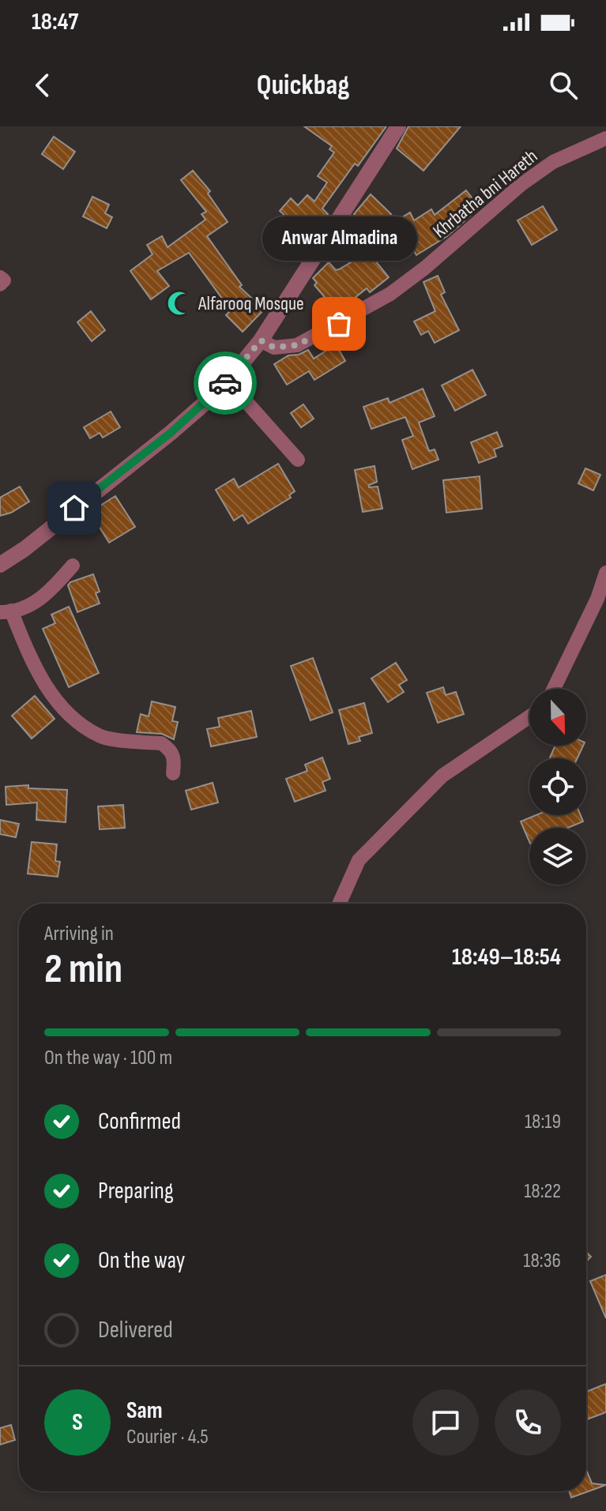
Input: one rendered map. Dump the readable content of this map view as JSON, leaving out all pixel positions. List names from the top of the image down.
{
  "streets": {
    "street": ["Khrbatha bni Hareth"]
  },
  "places": {
    "mosque": ["Alfarooq Mosque"],
    "other": ["Anwar Almadina"]
  },
  "north": "bottom",
  "page": {
    "status": "18:47",
    "header": "Quickbag",
    "bubble": "Anwar Almadina",
    "heading": ["2 min", "Arriving in", "18:49–18:54"],
    "panel": ["Sam", "Courier · 4.5"],
    "bar": "On the way · 100 m",
    "list": [
      ["Confirmed", "18:19"],
      ["Preparing", "18:22"],
      ["On the way", "18:36"],
      "Delivered"
    ],
    "round": "S"
  }
}
